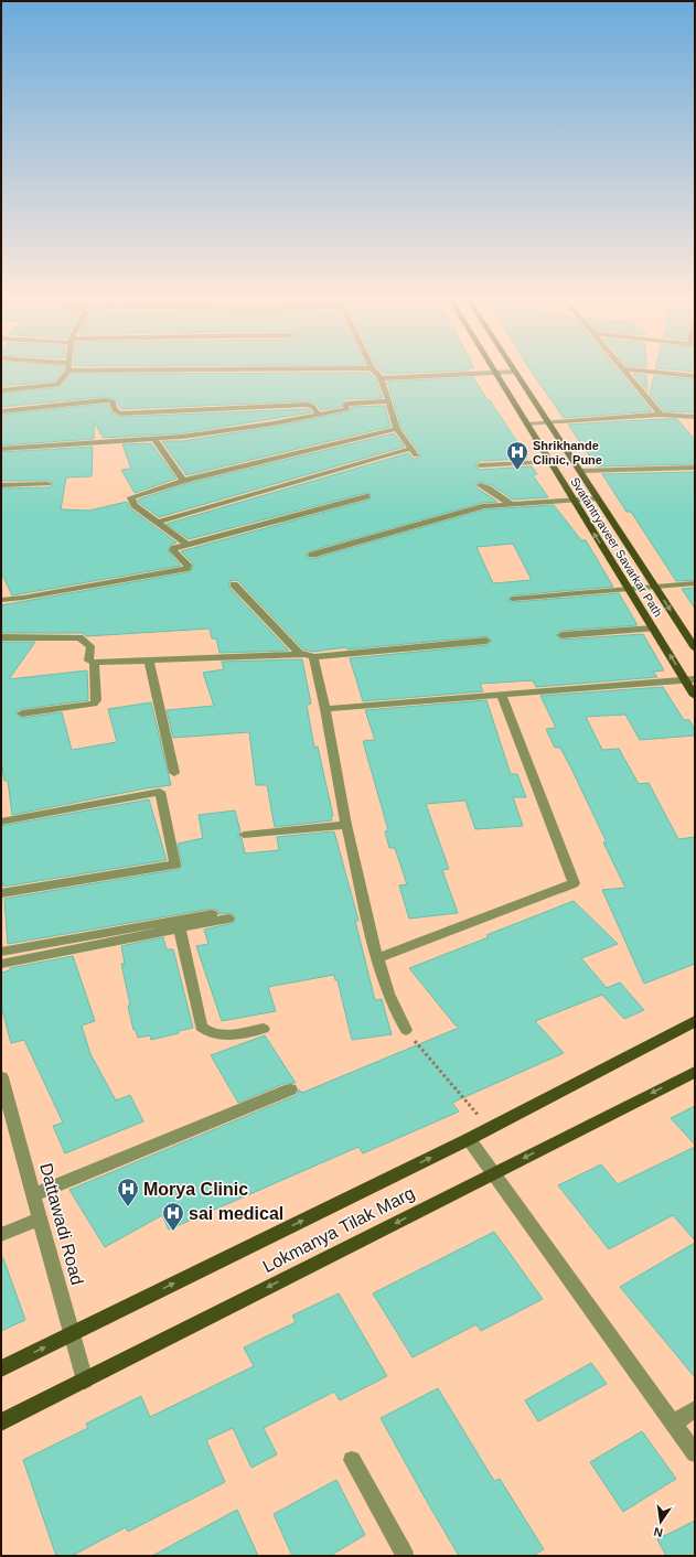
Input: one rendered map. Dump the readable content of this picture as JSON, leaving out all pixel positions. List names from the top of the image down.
{
  "streets": {
    "main road": ["Svatantryaveer Savarkar Path", "Lokmanya Tilak Marg"],
    "street": ["Dattawadi Road"]
  },
  "crossings": [
    ["Dattawadi Road", "Lokmanya Tilak Marg"]
  ],
  "places": {
    "hospital": ["Shrikhande Clinic, Pune", "Morya Clinic", "sai medical"]
  },
  "north": "bottom"
}
